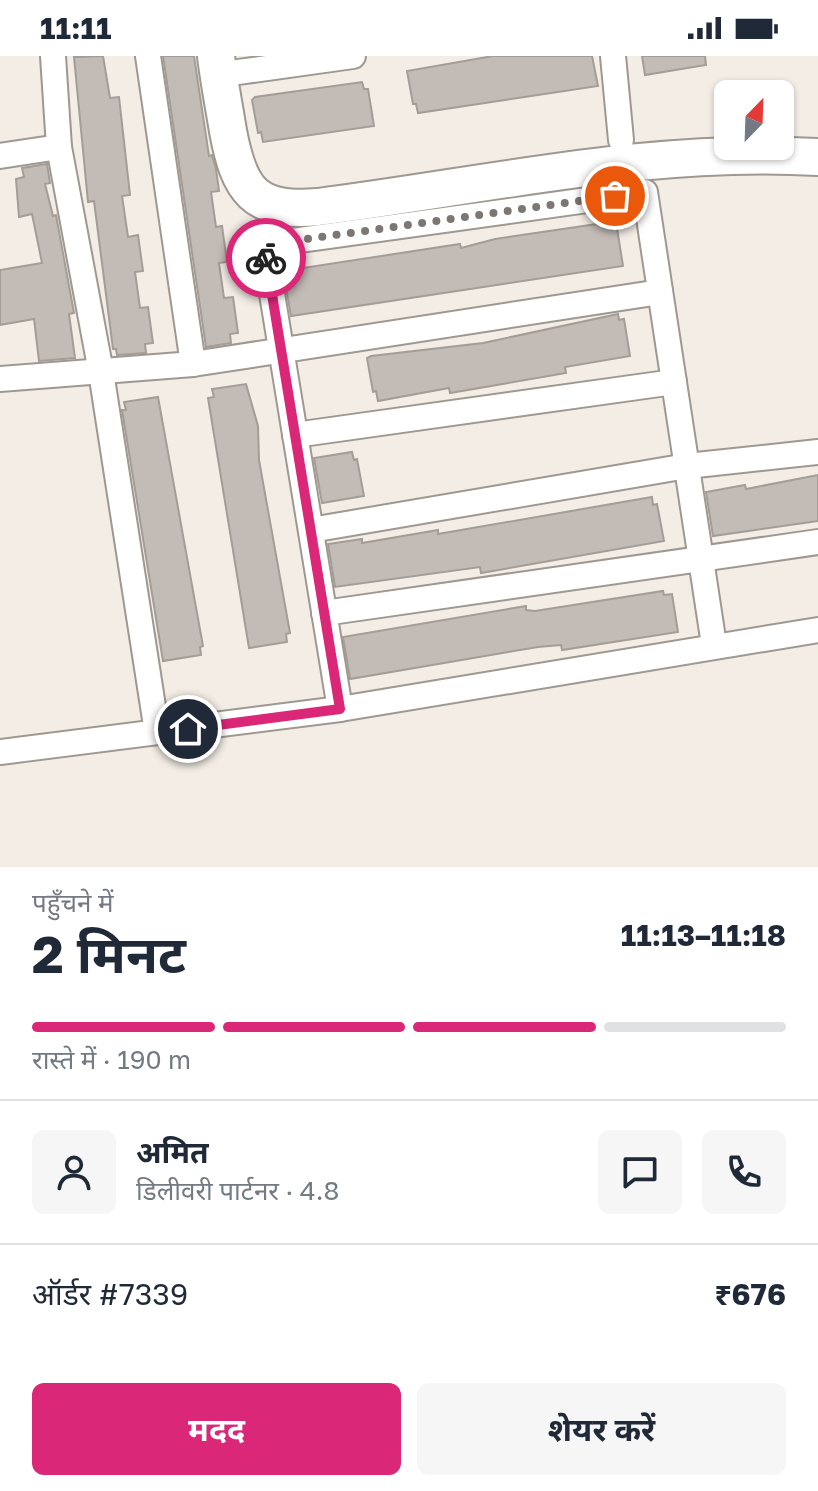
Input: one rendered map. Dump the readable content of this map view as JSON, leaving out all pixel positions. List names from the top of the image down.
{
  "north": "top right",
  "page": {
    "status": "11:11",
    "heading": ["2 मिनट", "पहुँचने में", "11:13–11:18"],
    "panel": [
      "अमित",
      "डिलीवरी पार्टनर · 4.8",
      "ऑर्डर #7339",
      "₹676"
    ],
    "bar": "रास्ते में · 190 m",
    "buttons": ["मदद", "शेयर करें"]
  }
}
